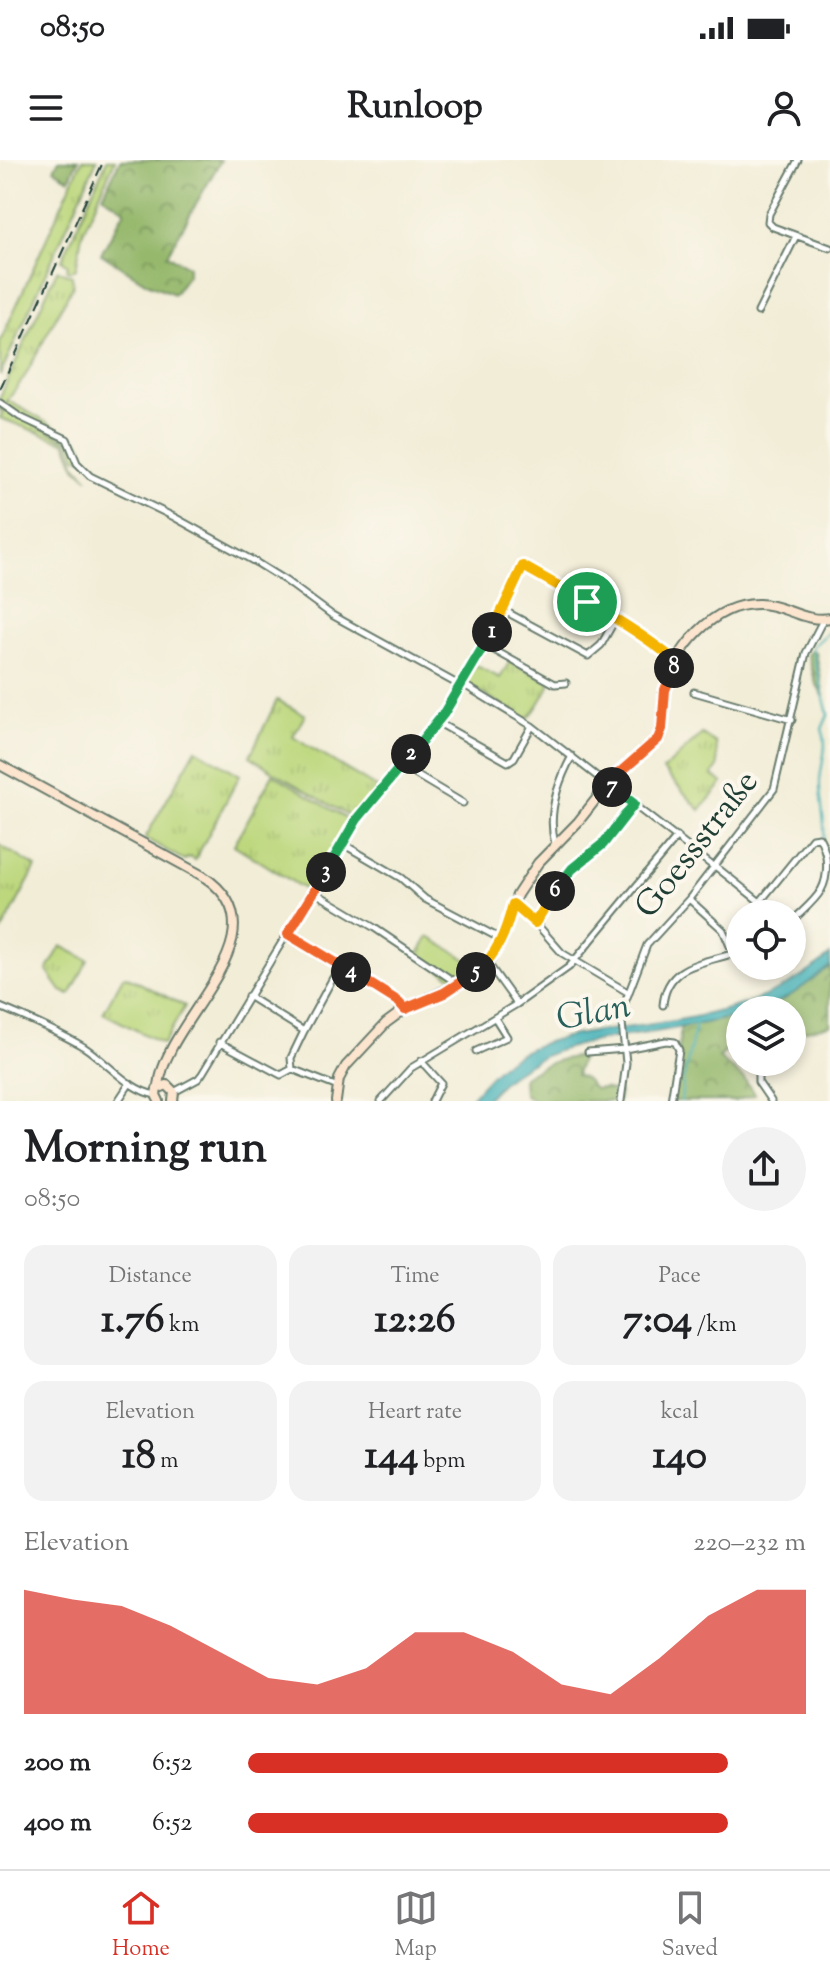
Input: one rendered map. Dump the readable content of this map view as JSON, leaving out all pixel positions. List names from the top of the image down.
{
  "streets": {
    "street": ["Goessstraße"]
  },
  "water": ["Glan"],
  "page": {
    "status": "08:50",
    "header": "Runloop",
    "pins": [
      "1",
      "8",
      "2",
      "7",
      "3",
      "6",
      "4",
      "5"
    ],
    "heading": ["Morning run", "08:50"],
    "stats": [
      ["Distance", "1.76 km"],
      ["Time", "12:26"],
      ["Pace", "7:04 /km"],
      ["Elevation", "18 m"],
      ["Heart rate", "144 bpm"],
      ["kcal", "140"]
    ],
    "chart": ["Elevation", "220–232 m"],
    "list": [
      {
        "name": "200 m",
        "note": "6:52"
      },
      {
        "name": "400 m",
        "note": "6:52"
      }
    ],
    "tabs": ["Home", "Map", "Saved"]
  }
}
